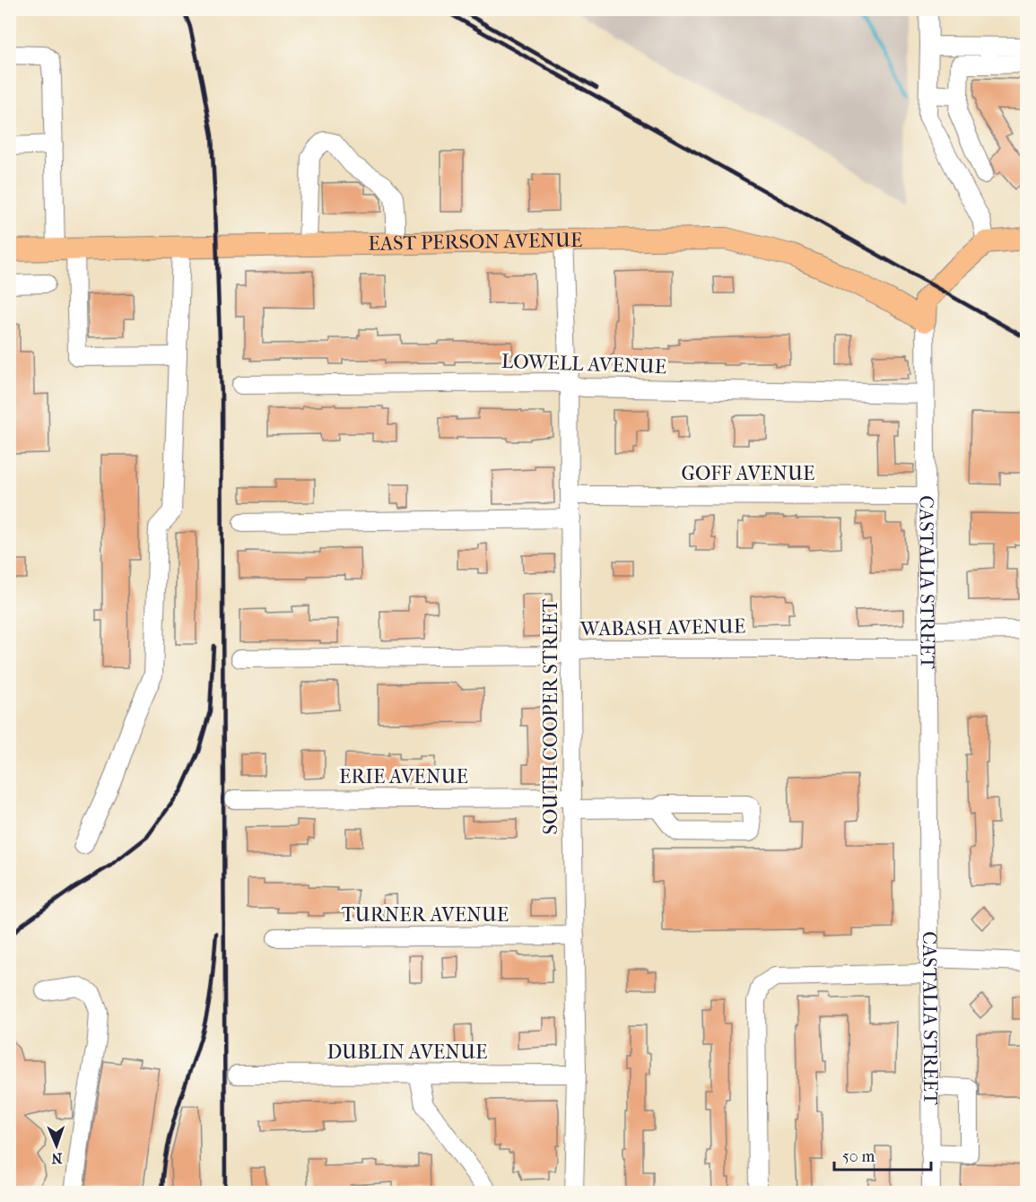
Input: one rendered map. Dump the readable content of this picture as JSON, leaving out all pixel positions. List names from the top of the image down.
{
  "streets": {
    "main road": ["EAST PERSON AVENUE", "CASTALIA STREET"],
    "street": [
      "LOWELL AVENUE",
      "GOFF AVENUE",
      "WABASH AVENUE",
      "SOUTH COOPER STREET",
      "ERIE AVENUE",
      "TURNER AVENUE",
      "DUBLIN AVENUE"
    ]
  },
  "crossings": [
    ["EAST PERSON AVENUE", "CASTALIA STREET"],
    ["EAST PERSON AVENUE", "SOUTH COOPER STREET"],
    ["LOWELL AVENUE", "CASTALIA STREET"],
    ["LOWELL AVENUE", "SOUTH COOPER STREET"],
    ["GOFF AVENUE", "CASTALIA STREET"],
    ["GOFF AVENUE", "SOUTH COOPER STREET"],
    ["CASTALIA STREET", "WABASH AVENUE"],
    ["WABASH AVENUE", "SOUTH COOPER STREET"],
    ["SOUTH COOPER STREET", "ERIE AVENUE"],
    ["SOUTH COOPER STREET", "TURNER AVENUE"],
    ["SOUTH COOPER STREET", "DUBLIN AVENUE"]
  ],
  "scale_bar": "50 m",
  "north": "bottom"
}
